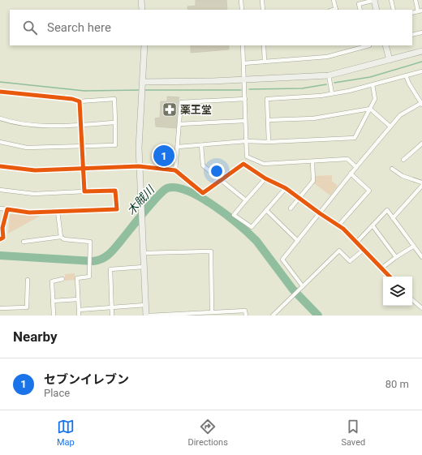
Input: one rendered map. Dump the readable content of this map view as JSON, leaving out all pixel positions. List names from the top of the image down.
{
  "water": ["木賊川"],
  "places": {
    "pharmacy": ["薬王堂"]
  },
  "page": {
    "search": "Search here",
    "pins": "1",
    "heading": "Nearby",
    "list": [
      {
        "mark": "1",
        "name": "セブンイレブン",
        "note": "Place",
        "value": "80 m"
      }
    ],
    "nav": ["Map", "Directions", "Saved"]
  }
}
